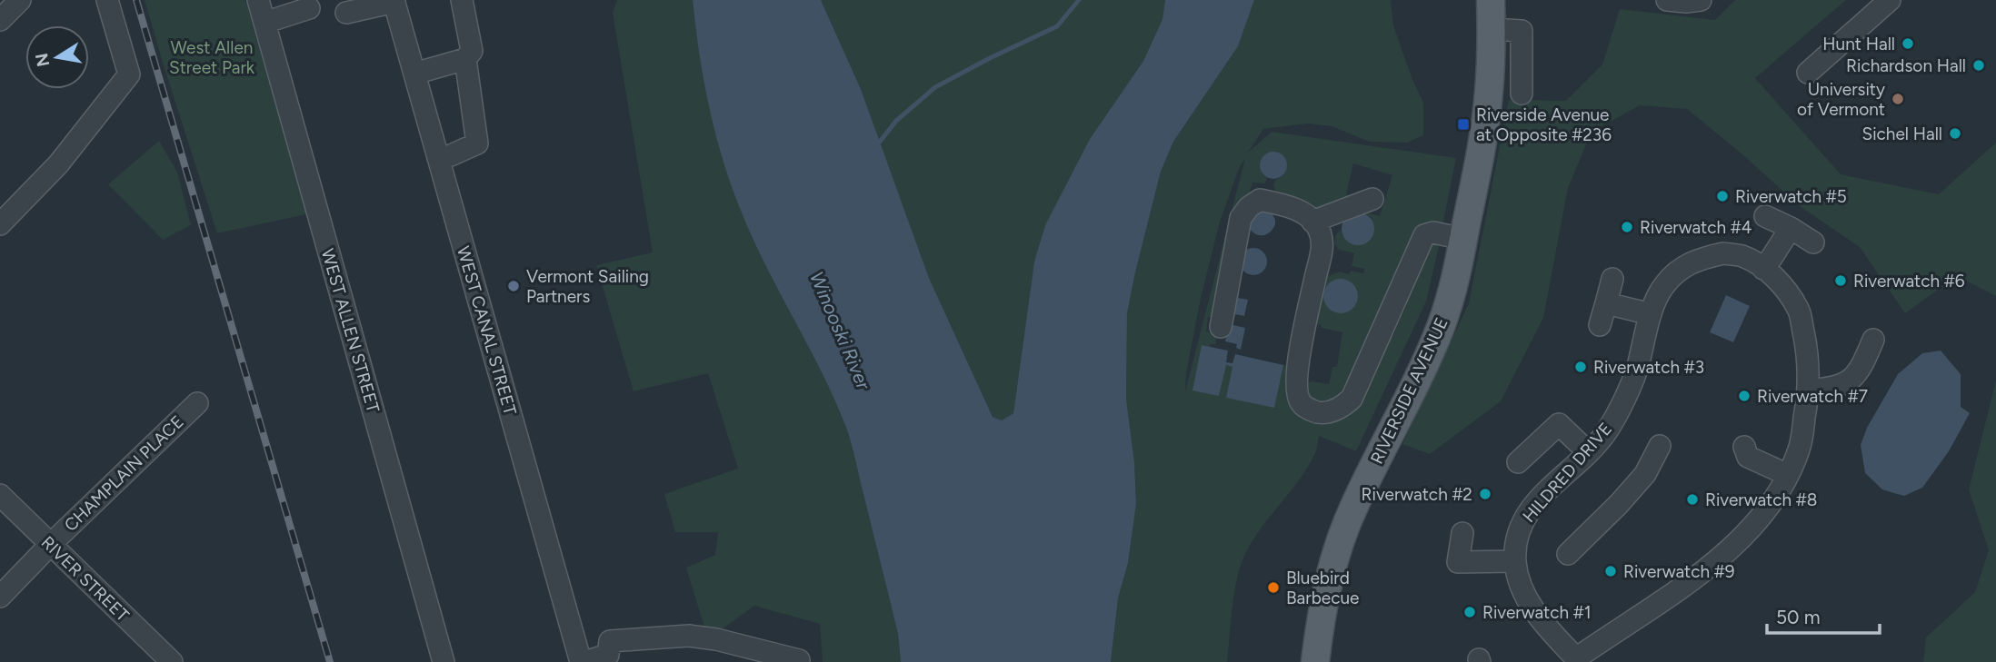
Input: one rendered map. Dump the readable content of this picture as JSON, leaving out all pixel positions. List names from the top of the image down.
{
  "streets": {
    "main road": ["RIVERSIDE AVENUE"],
    "street": [
      "WEST ALLEN STREET",
      "WEST CANAL STREET",
      "HILDRED DRIVE",
      "CHAMPLAIN PLACE",
      "RIVER STREET"
    ]
  },
  "crossings": [
    ["CHAMPLAIN PLACE", "RIVER STREET"]
  ],
  "water": ["Winooski River"],
  "parks": ["West Allen Street Park"],
  "places": {
    "other": [
      "Hunt Hall",
      "Richardson Hall",
      "University of Vermont",
      "Sichel Hall",
      "Riverwatch #5",
      "Riverwatch #4",
      "Riverwatch #6",
      "Vermont Sailing Partners",
      "Riverwatch #3",
      "Riverwatch #7",
      "Riverwatch #2",
      "Riverwatch #8",
      "Riverwatch #9",
      "Bluebird Barbecue",
      "Riverwatch #1"
    ],
    "transit": ["Riverside Avenue at Opposite #236"]
  },
  "scale_bar": "50 m",
  "north": "left"
}
